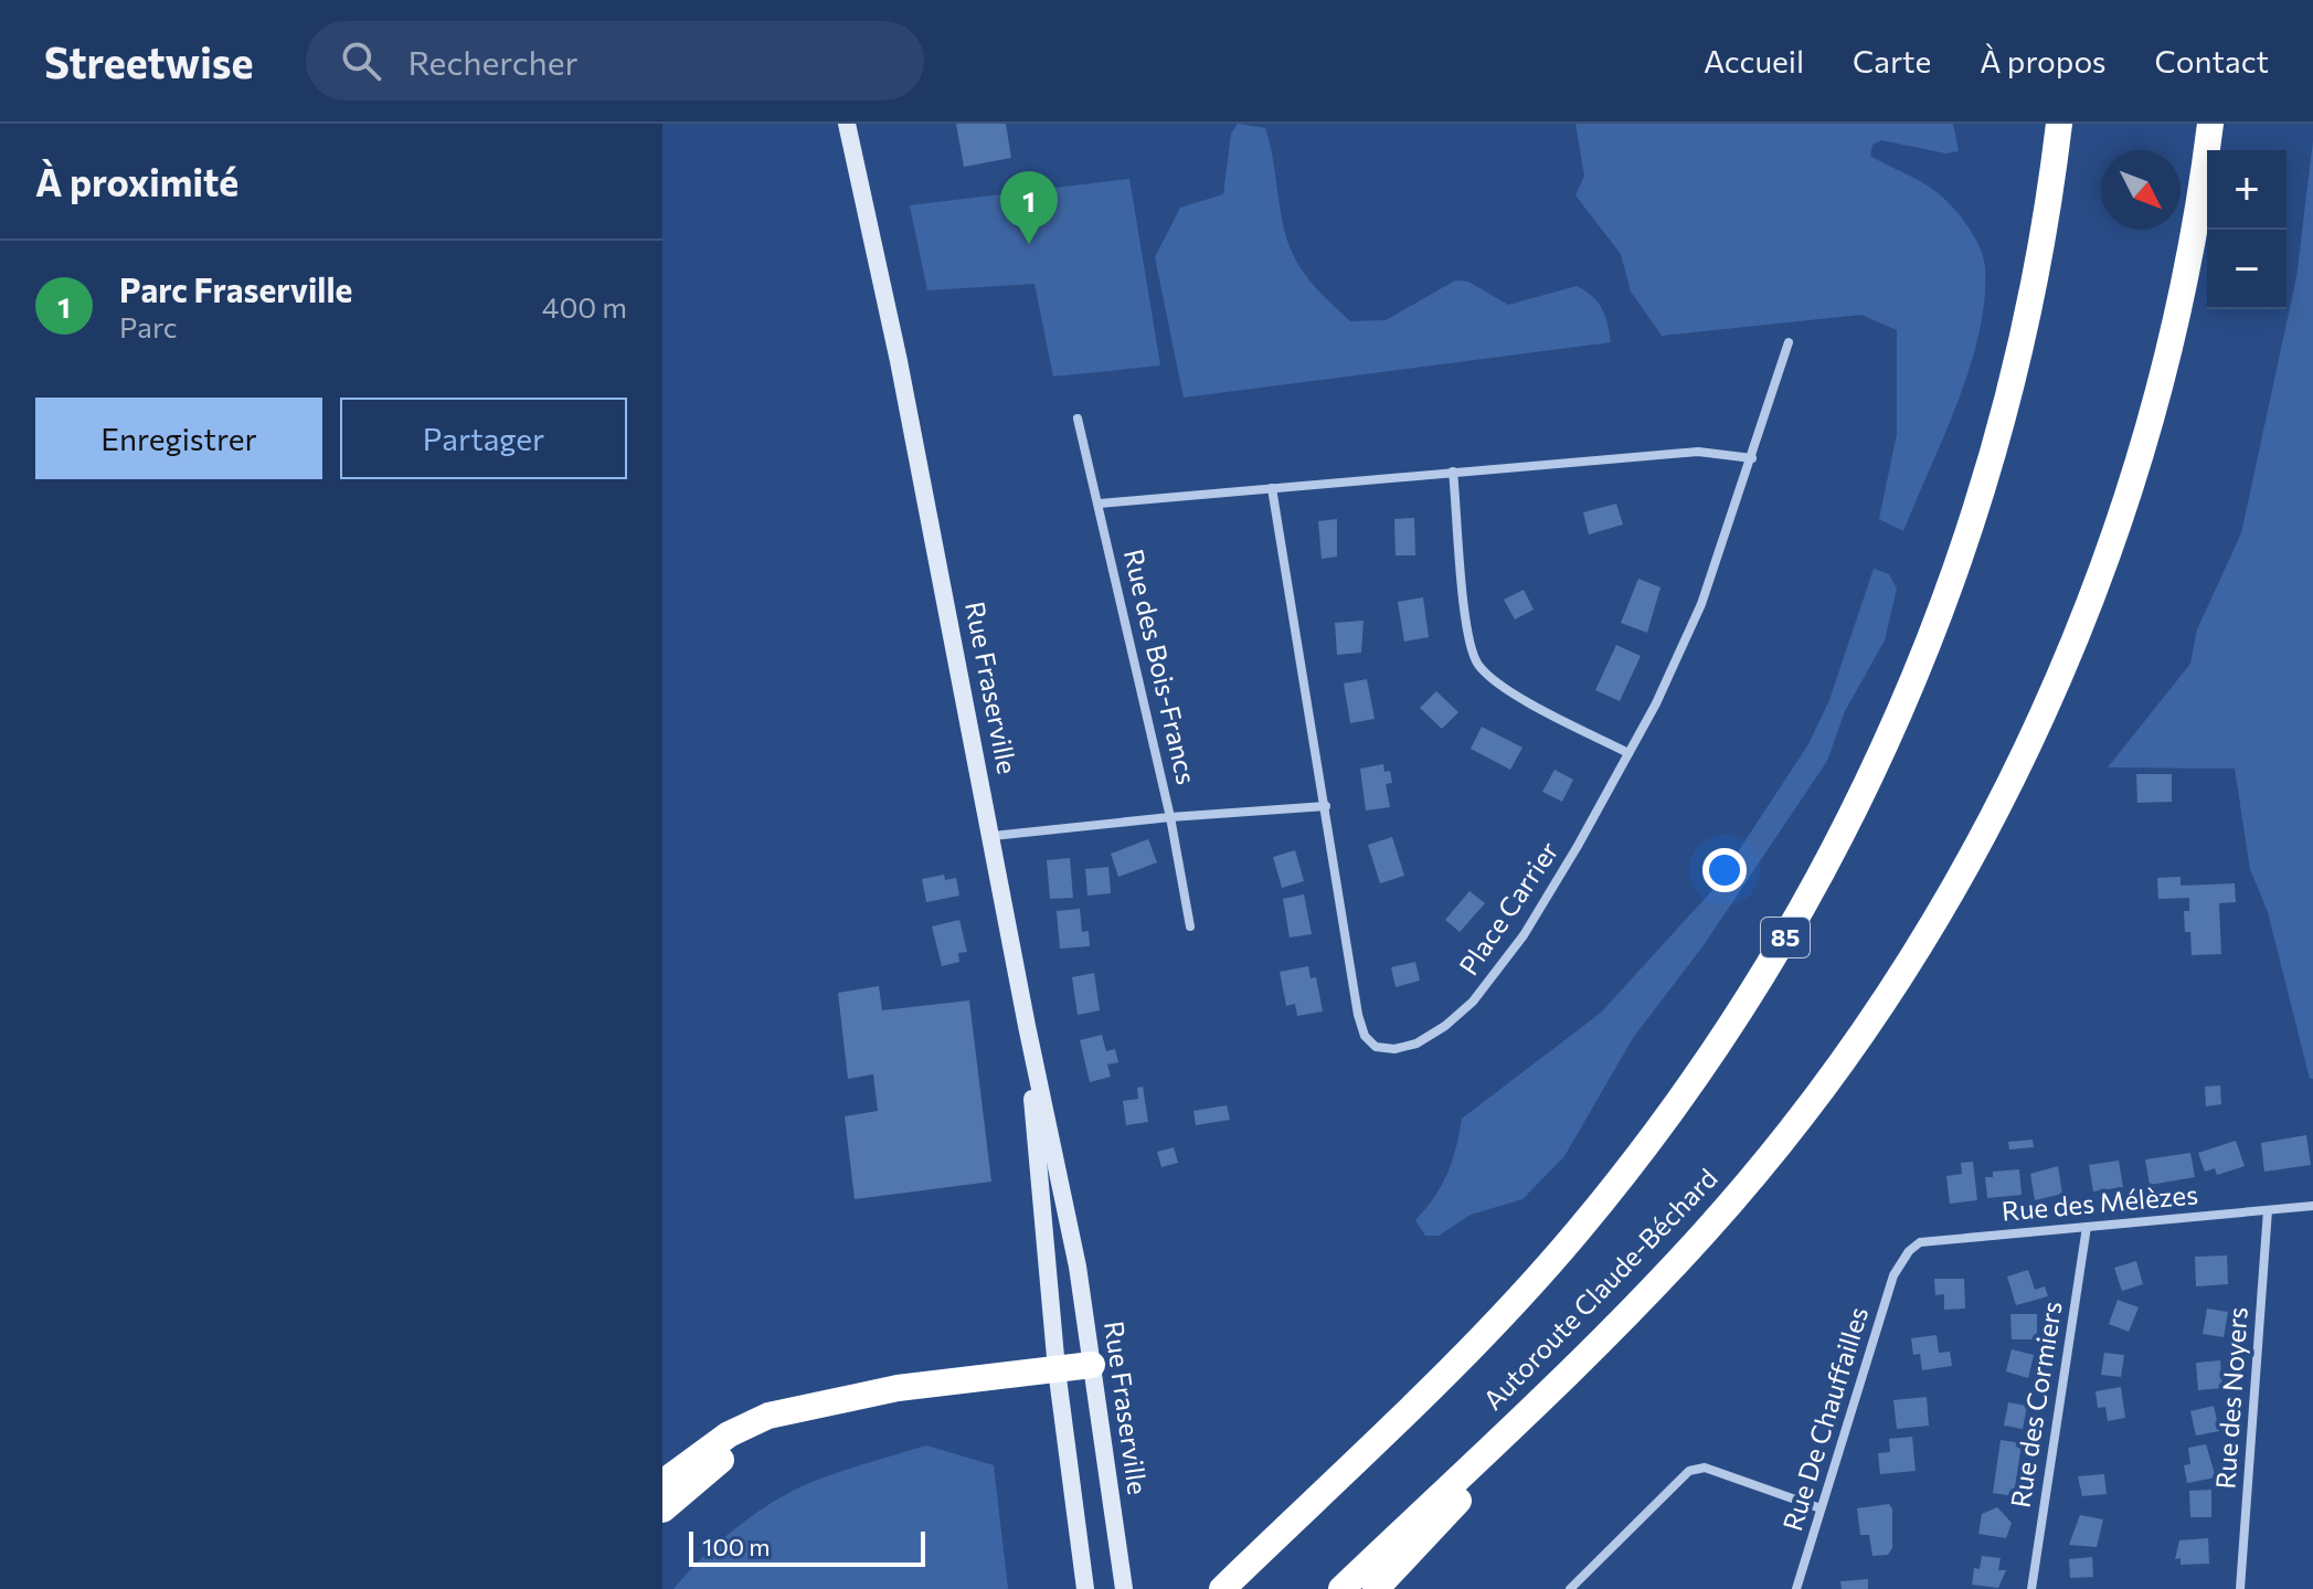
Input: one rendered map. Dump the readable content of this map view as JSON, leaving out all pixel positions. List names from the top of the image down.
{
  "streets": {
    "highway": ["85", "Autoroute Claude-Béchard"],
    "street": [
      "Rue des Bois-Francs",
      "Rue Fraserville",
      "Place Carrier",
      "Rue des Mélèzes",
      "Rue des Noyers",
      "Rue des Cormiers",
      "Rue De Chauffailles"
    ]
  },
  "crossings": [
    ["Rue des Mélèzes", "Rue des Noyers"],
    ["Rue des Mélèzes", "Rue des Cormiers"],
    ["Rue des Mélèzes", "Rue De Chauffailles"]
  ],
  "scale_bar": "100 m",
  "north": "bottom right",
  "page": {
    "header": "Streetwise",
    "search": "Rechercher",
    "nav": [
      "Accueil",
      "Carte",
      "À propos",
      "Contact"
    ],
    "heading": "À proximité",
    "map_buttons": ["+", "−"],
    "pins": "1",
    "list": [
      {
        "mark": "1",
        "name": "Parc Fraserville",
        "note": "Parc",
        "value": "400 m"
      }
    ],
    "buttons": ["Enregistrer", "Partager"],
    "scale": "100 m"
  }
}
